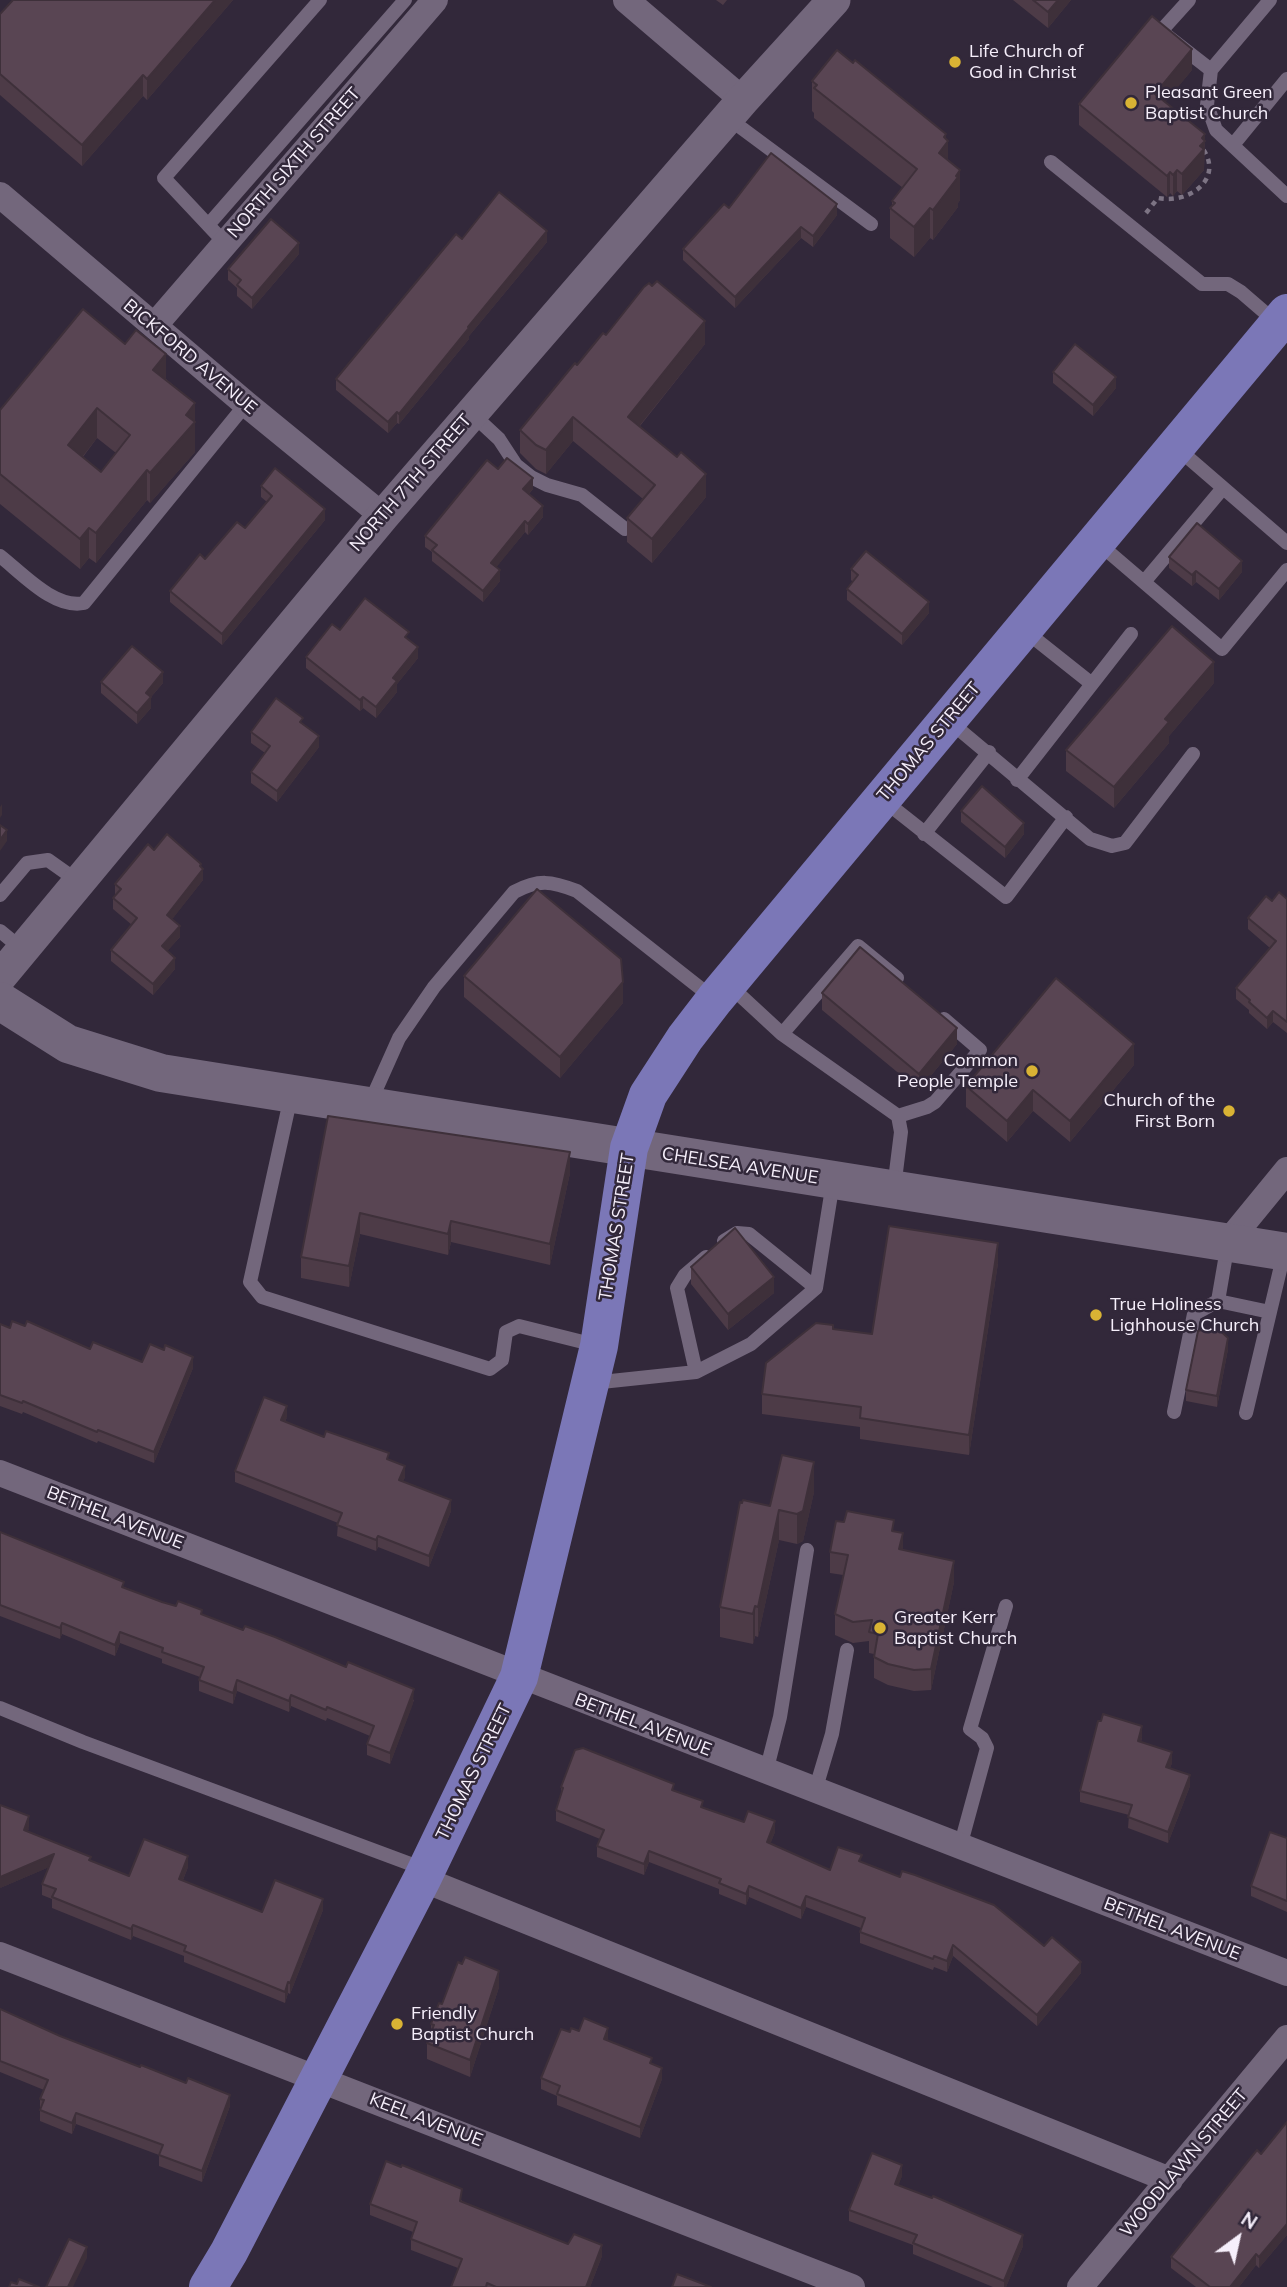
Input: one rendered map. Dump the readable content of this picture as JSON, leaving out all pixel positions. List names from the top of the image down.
{
  "streets": {
    "main road": ["THOMAS STREET", "CHELSEA AVENUE"],
    "street": [
      "NORTH SIXTH STREET",
      "BICKFORD AVENUE",
      "NORTH 7TH STREET",
      "BETHEL AVENUE",
      "KEEL AVENUE",
      "WOODLAWN STREET"
    ]
  },
  "crossings": [
    ["NORTH SIXTH STREET", "BICKFORD AVENUE"],
    ["BICKFORD AVENUE", "NORTH 7TH STREET"],
    ["THOMAS STREET", "CHELSEA AVENUE"],
    ["THOMAS STREET", "BETHEL AVENUE"],
    ["THOMAS STREET", "KEEL AVENUE"]
  ],
  "places": [
    "Life Church of God in Christ",
    "Pleasant Green Baptist Church",
    "Common People Temple",
    "Church of the First Born",
    "True Holiness Lighhouse Church",
    "Greater Kerr Baptist Church",
    "Friendly Baptist Church"
  ],
  "north": "top right"
}
